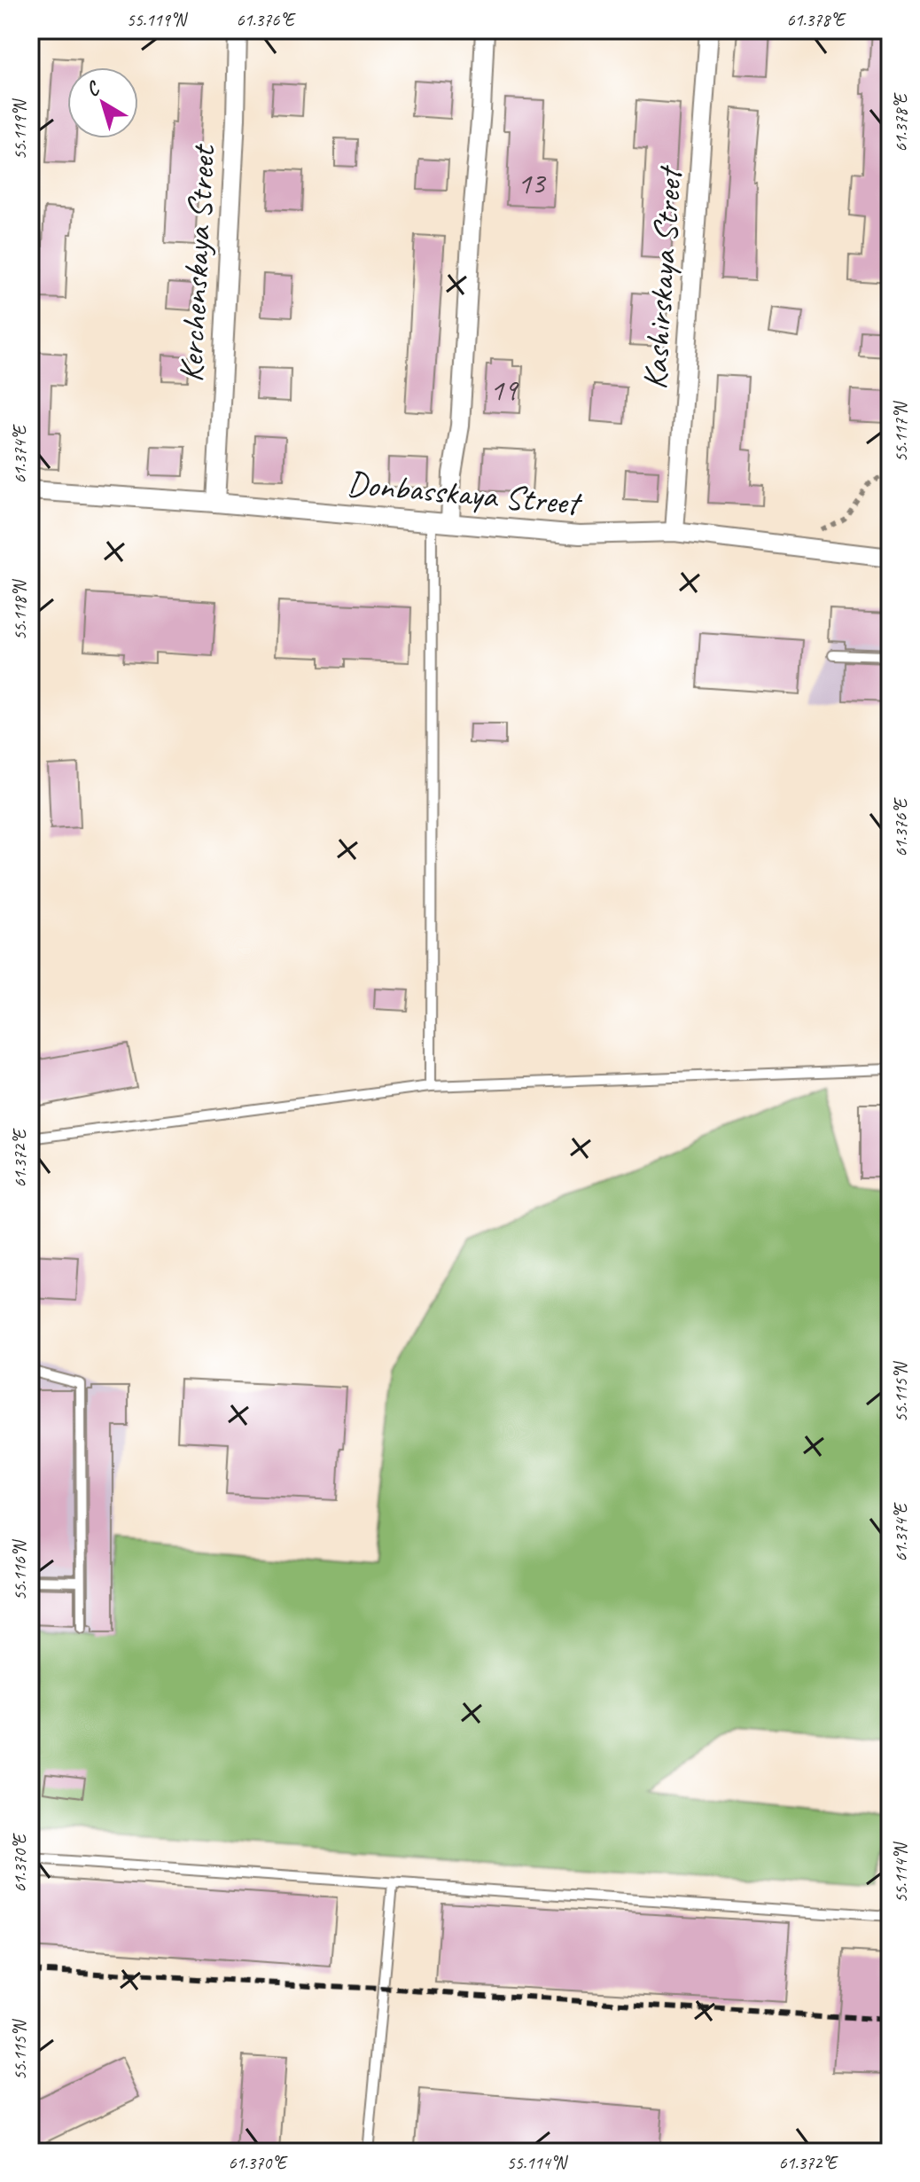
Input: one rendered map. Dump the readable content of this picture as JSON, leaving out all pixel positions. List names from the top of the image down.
{
  "streets": {
    "street": ["Kerchenskaya Street", "Kashirskaya Street", "Donbasskaya Street"]
  },
  "crossings": [
    ["Kerchenskaya Street", "Donbasskaya Street"],
    ["Kashirskaya Street", "Donbasskaya Street"]
  ],
  "house_numbers": ["13", "19"],
  "north": "top left",
  "coordinates": [
    "55.119°N",
    "61.376°E",
    "61.378°E",
    "55.117°N",
    "61.374°E",
    "55.118°N",
    "61.372°E",
    "55.115°N",
    "55.116°N",
    "61.370°E",
    "55.114°N"
  ]
}
